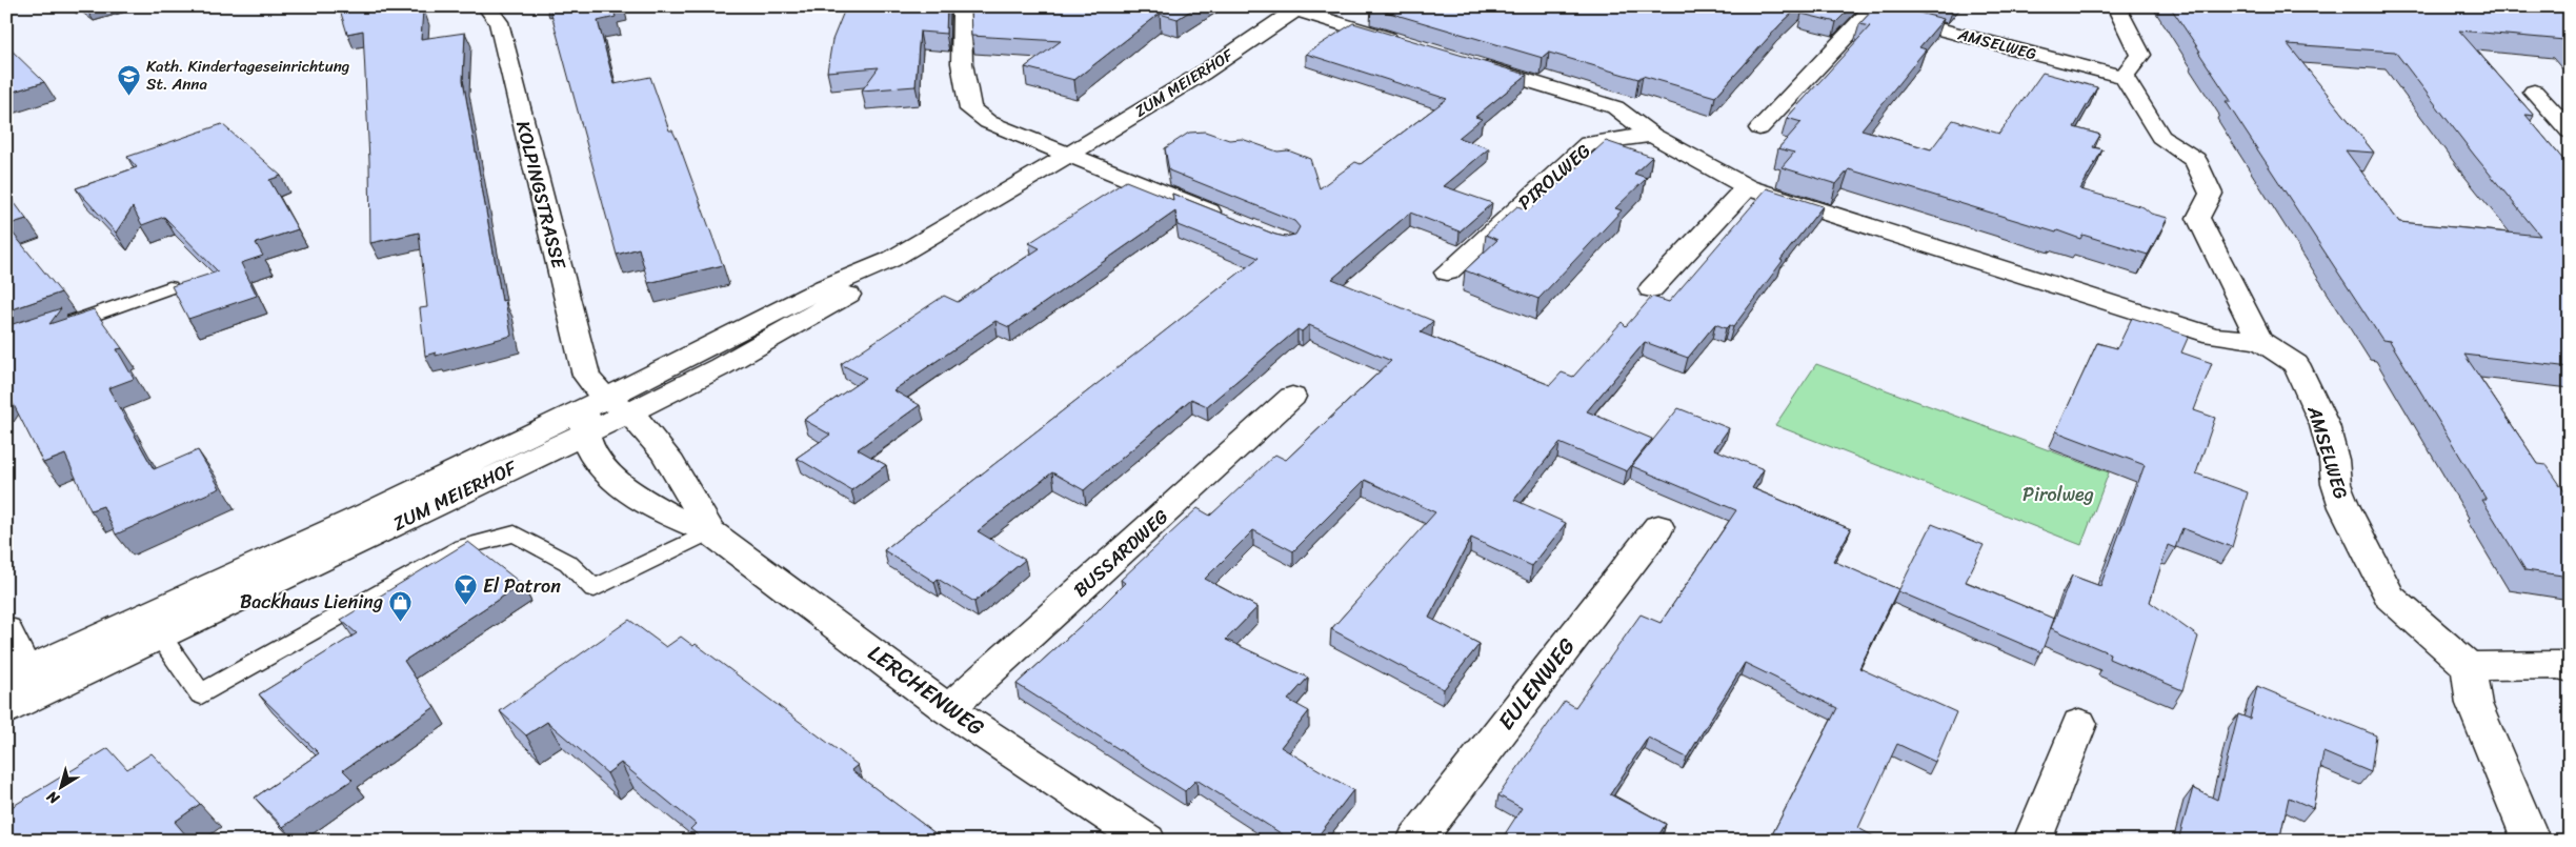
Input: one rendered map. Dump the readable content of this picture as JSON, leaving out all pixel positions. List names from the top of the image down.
{
  "streets": {
    "street": [
      "AMSELWEG",
      "ZUM MEIERHOF",
      "PIROLWEG",
      "KOLPINGSTRASSE",
      "BUSSARDWEG",
      "EULENWEG",
      "LERCHENWEG"
    ]
  },
  "crossings": [
    ["ZUM MEIERHOF", "KOLPINGSTRASSE"],
    ["ZUM MEIERHOF", "LERCHENWEG"],
    ["KOLPINGSTRASSE", "LERCHENWEG"],
    ["BUSSARDWEG", "LERCHENWEG"]
  ],
  "parks": ["Pirolweg"],
  "places": {
    "school or university": ["Kath. Kindertageseinrichtung St. Anna"],
    "bar": ["El Patron"],
    "shop": ["Backhaus Liening"]
  },
  "north": "bottom left"
}
